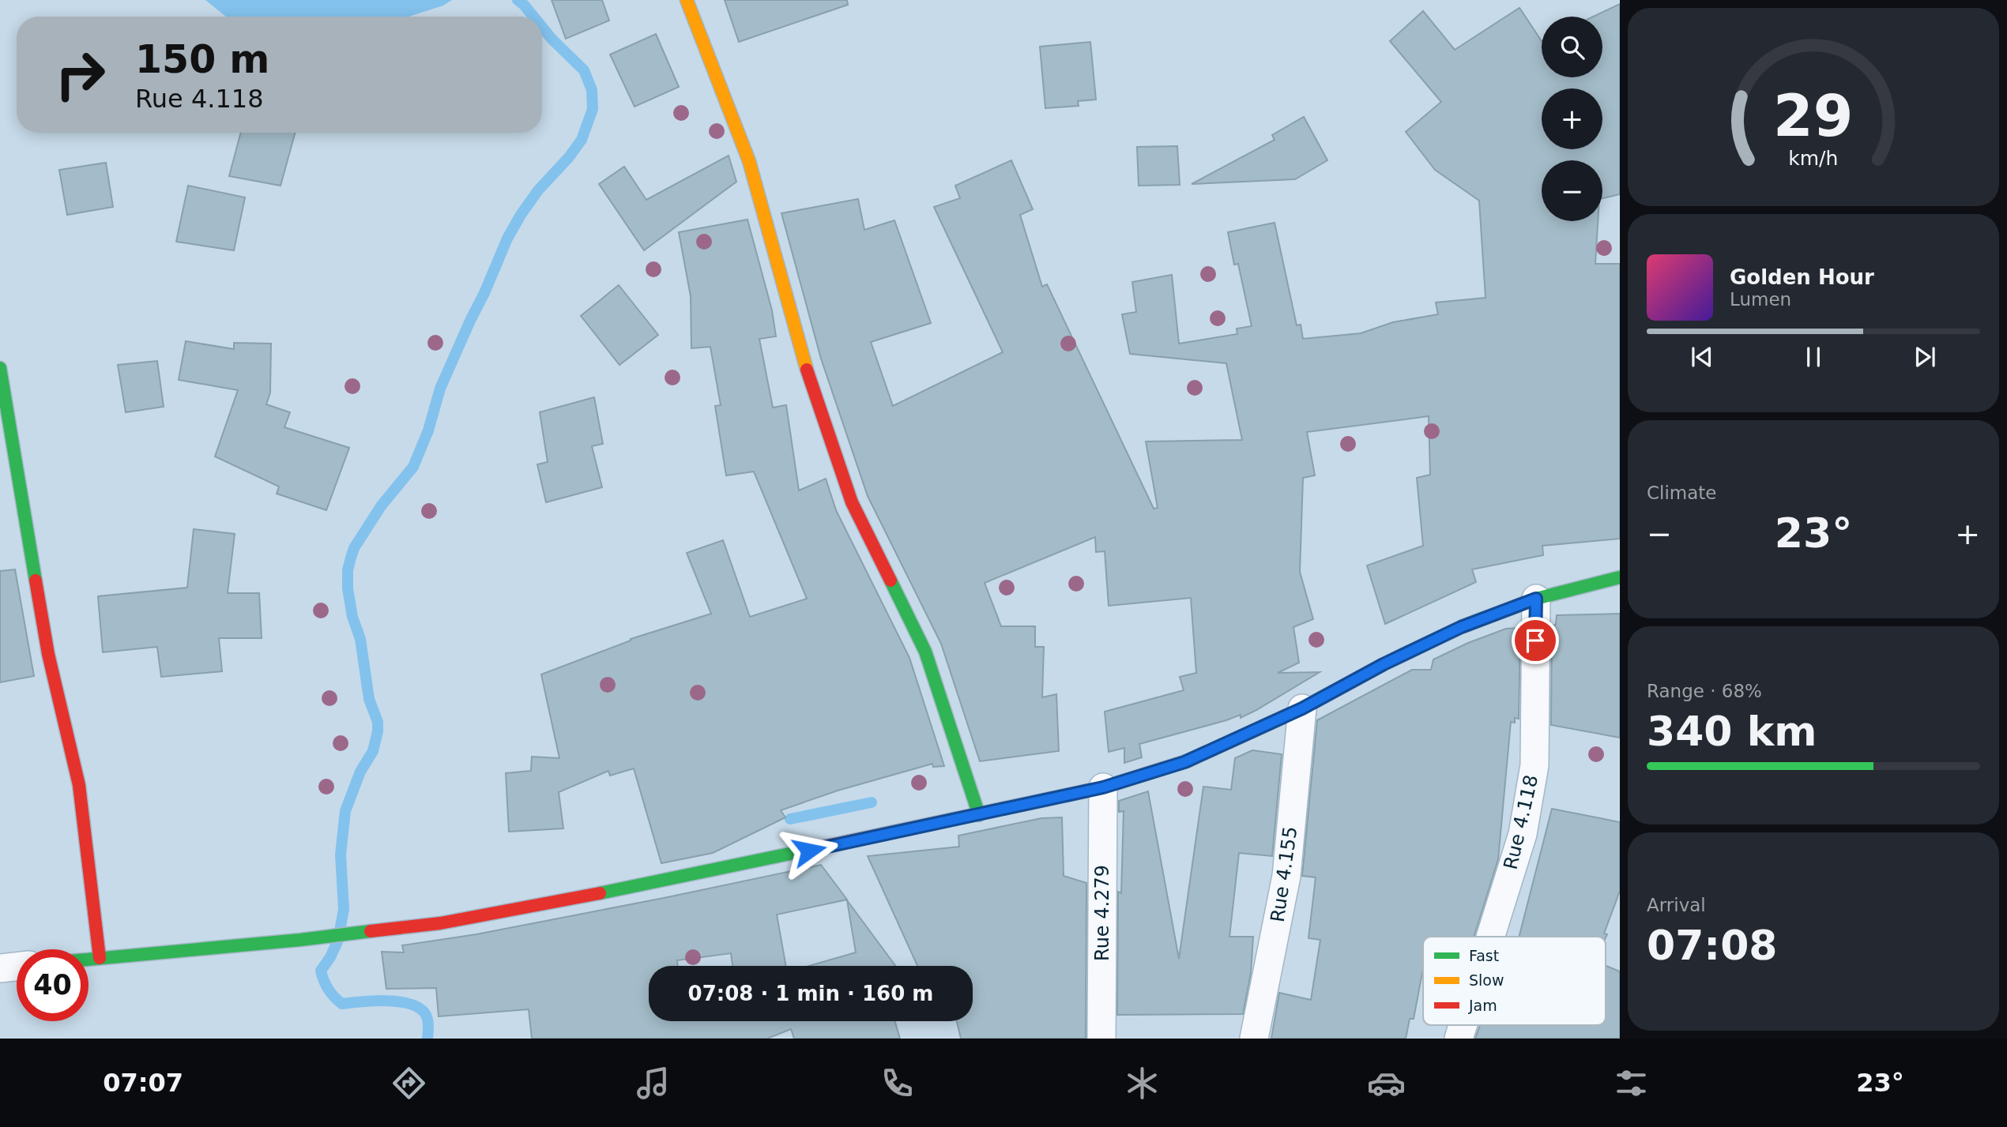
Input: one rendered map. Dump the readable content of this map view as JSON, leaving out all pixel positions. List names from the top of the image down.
{
  "streets": {
    "street": ["Rue 4.118", "Rue 4.155", "Rue 4.279"]
  },
  "legend": ["Fast", "Slow", "Jam"],
  "page": {
    "map_buttons": ["+", "−"],
    "turn": ["150 m", "Rue 4.118"],
    "song": ["Golden Hour", "Lumen"],
    "tile": [
      "Climate",
      ["Range · 68%", "340 km"],
      ["Arrival", "07:08"]
    ],
    "heat": ["−", "23°", "+"],
    "limit": "40",
    "trip": "07:08 · 1 min · 160 m",
    "tabs": ["07:07", "23°"],
    "gauge": ["29", "km/h"]
  }
}
